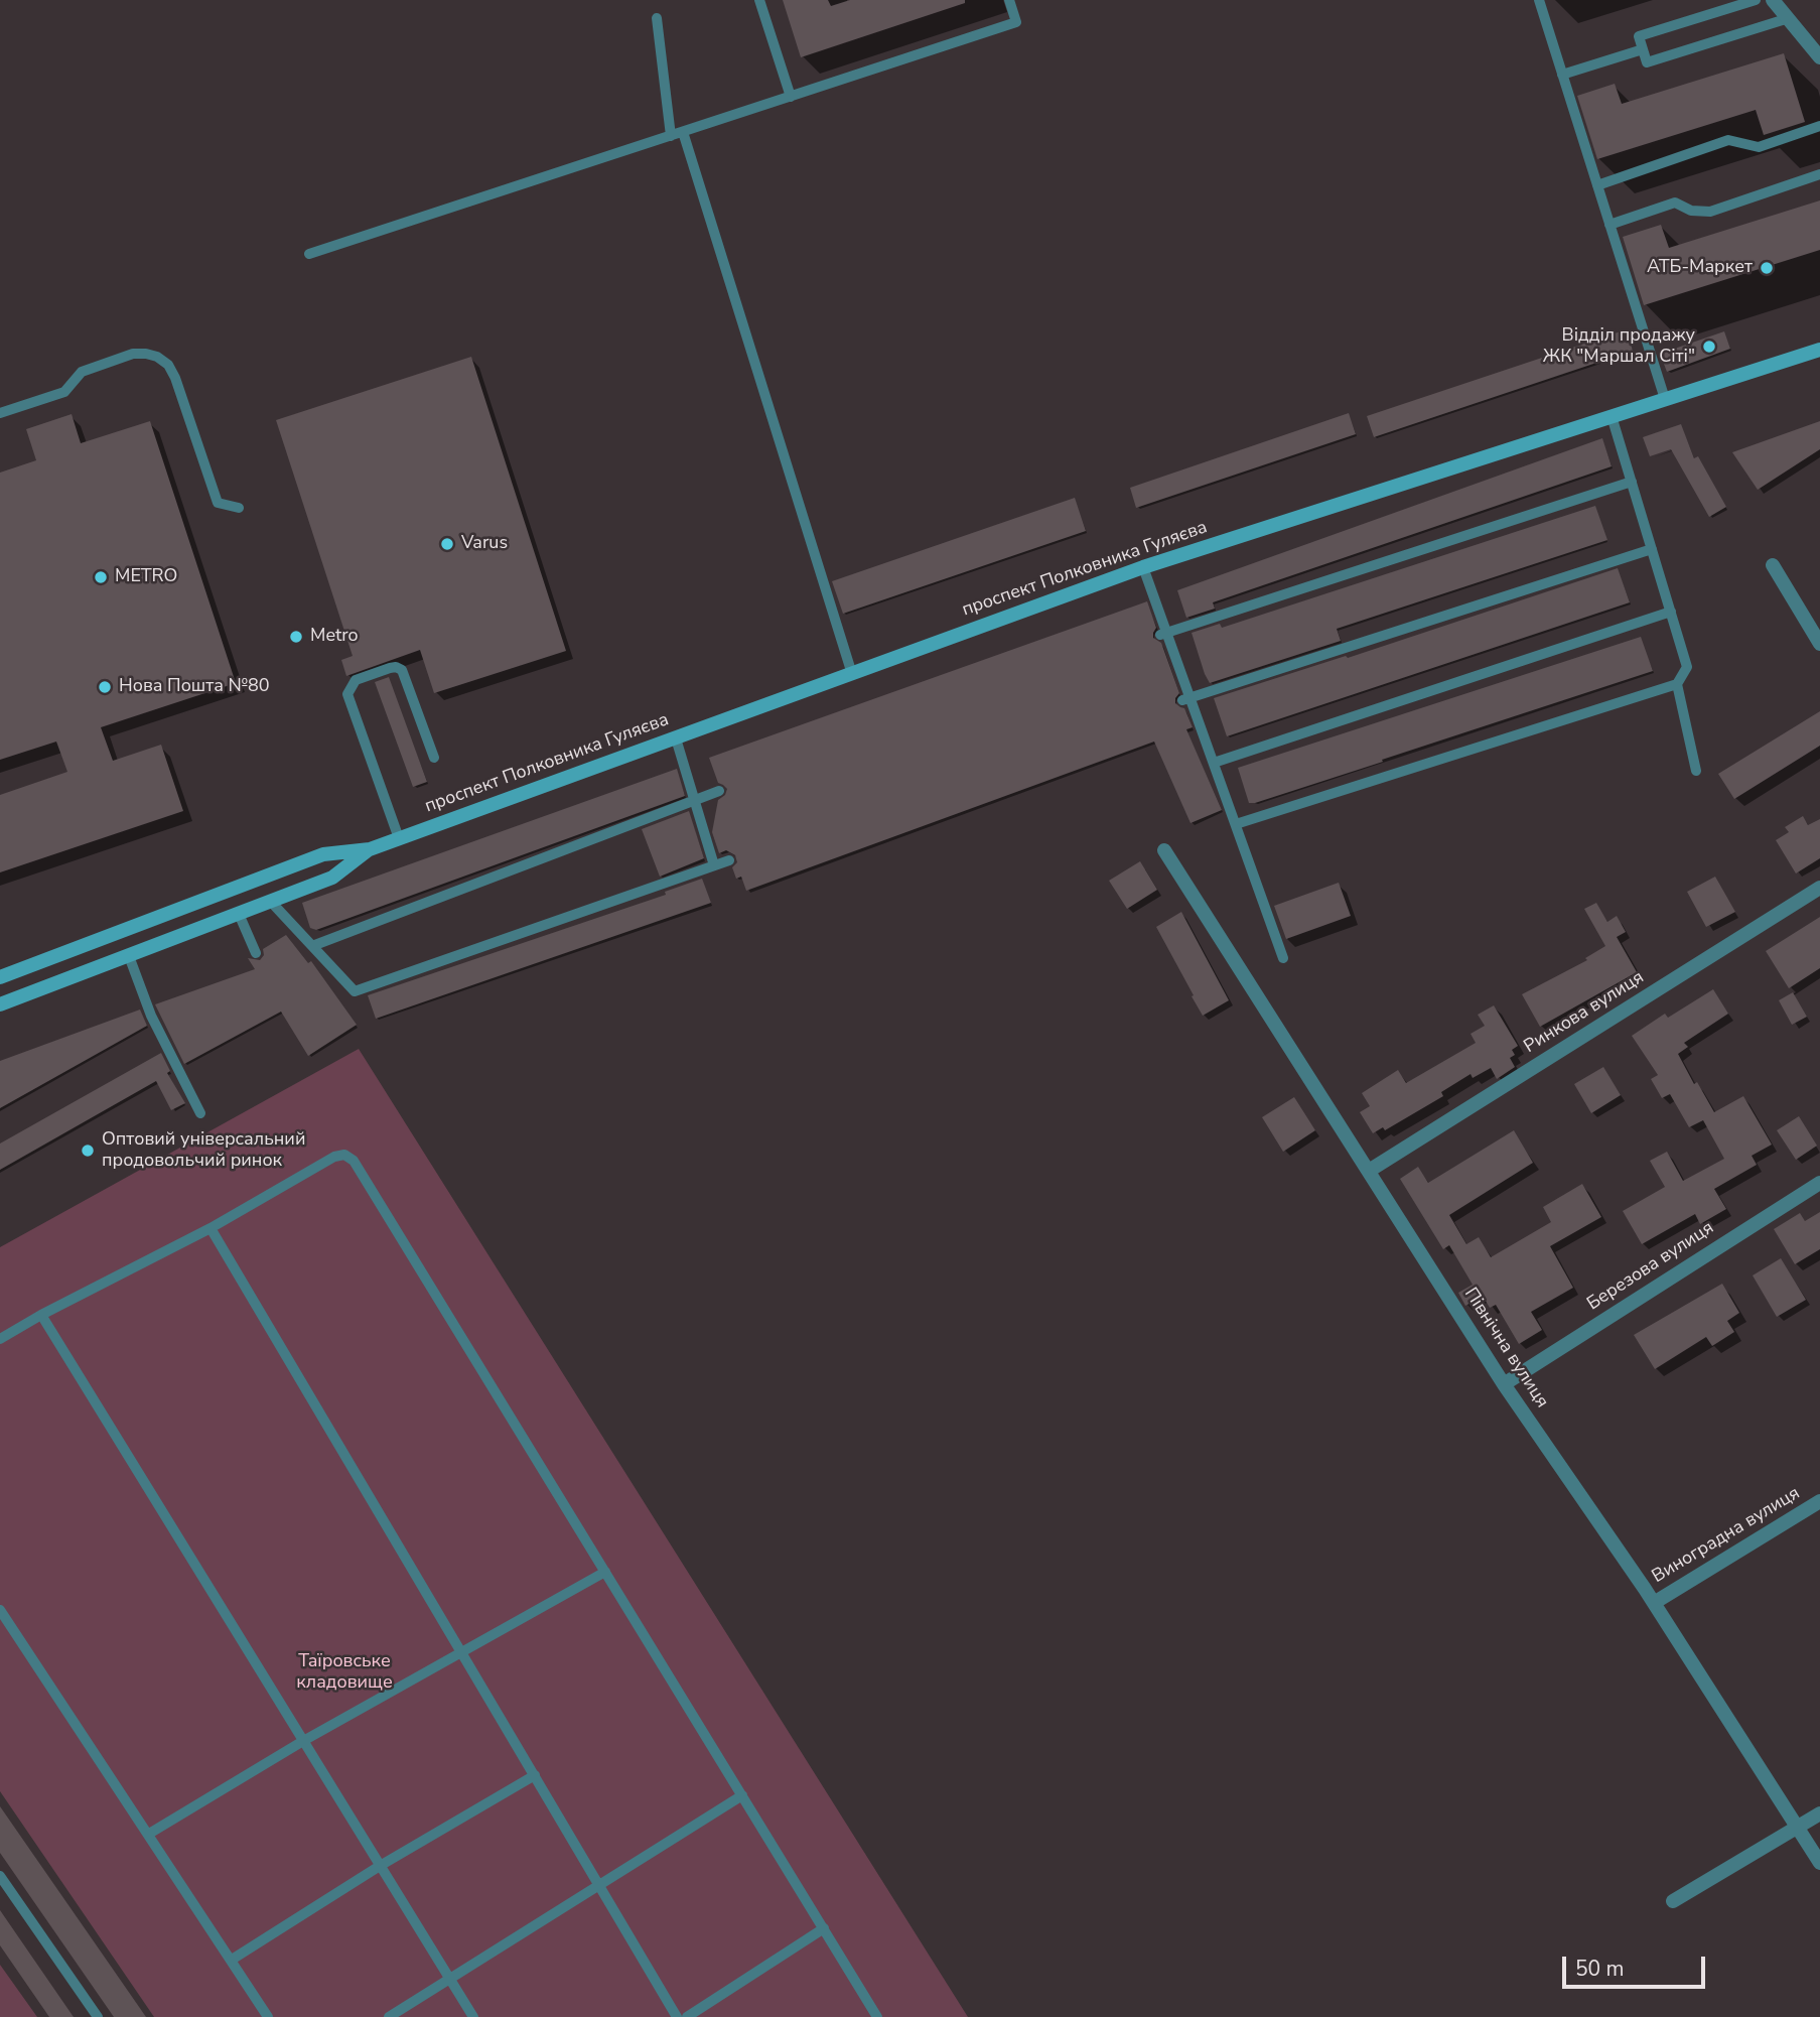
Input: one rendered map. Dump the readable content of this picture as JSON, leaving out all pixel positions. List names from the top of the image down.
{
  "streets": {
    "main road": ["проспект Полковника Гуляєва"],
    "street": [
      "Ринкова вулиця",
      "Березова вулиця",
      "Північна вулиця",
      "Виноградна вулиця"
    ]
  },
  "crossings": [
    ["Ринкова вулиця", "Північна вулиця"],
    ["Березова вулиця", "Північна вулиця"],
    ["Північна вулиця", "Виноградна вулиця"]
  ],
  "parks": ["Таїровське кладовище"],
  "places": [
    "АТБ-Маркет",
    "Відділ продажу ЖК \"Маршал Сіті\"",
    "Varus",
    "METRO",
    "Metro",
    "Нова Пошта №80",
    "Оптовий універсальний продовольчий ринок"
  ],
  "scale_bar": "50 m"
}
